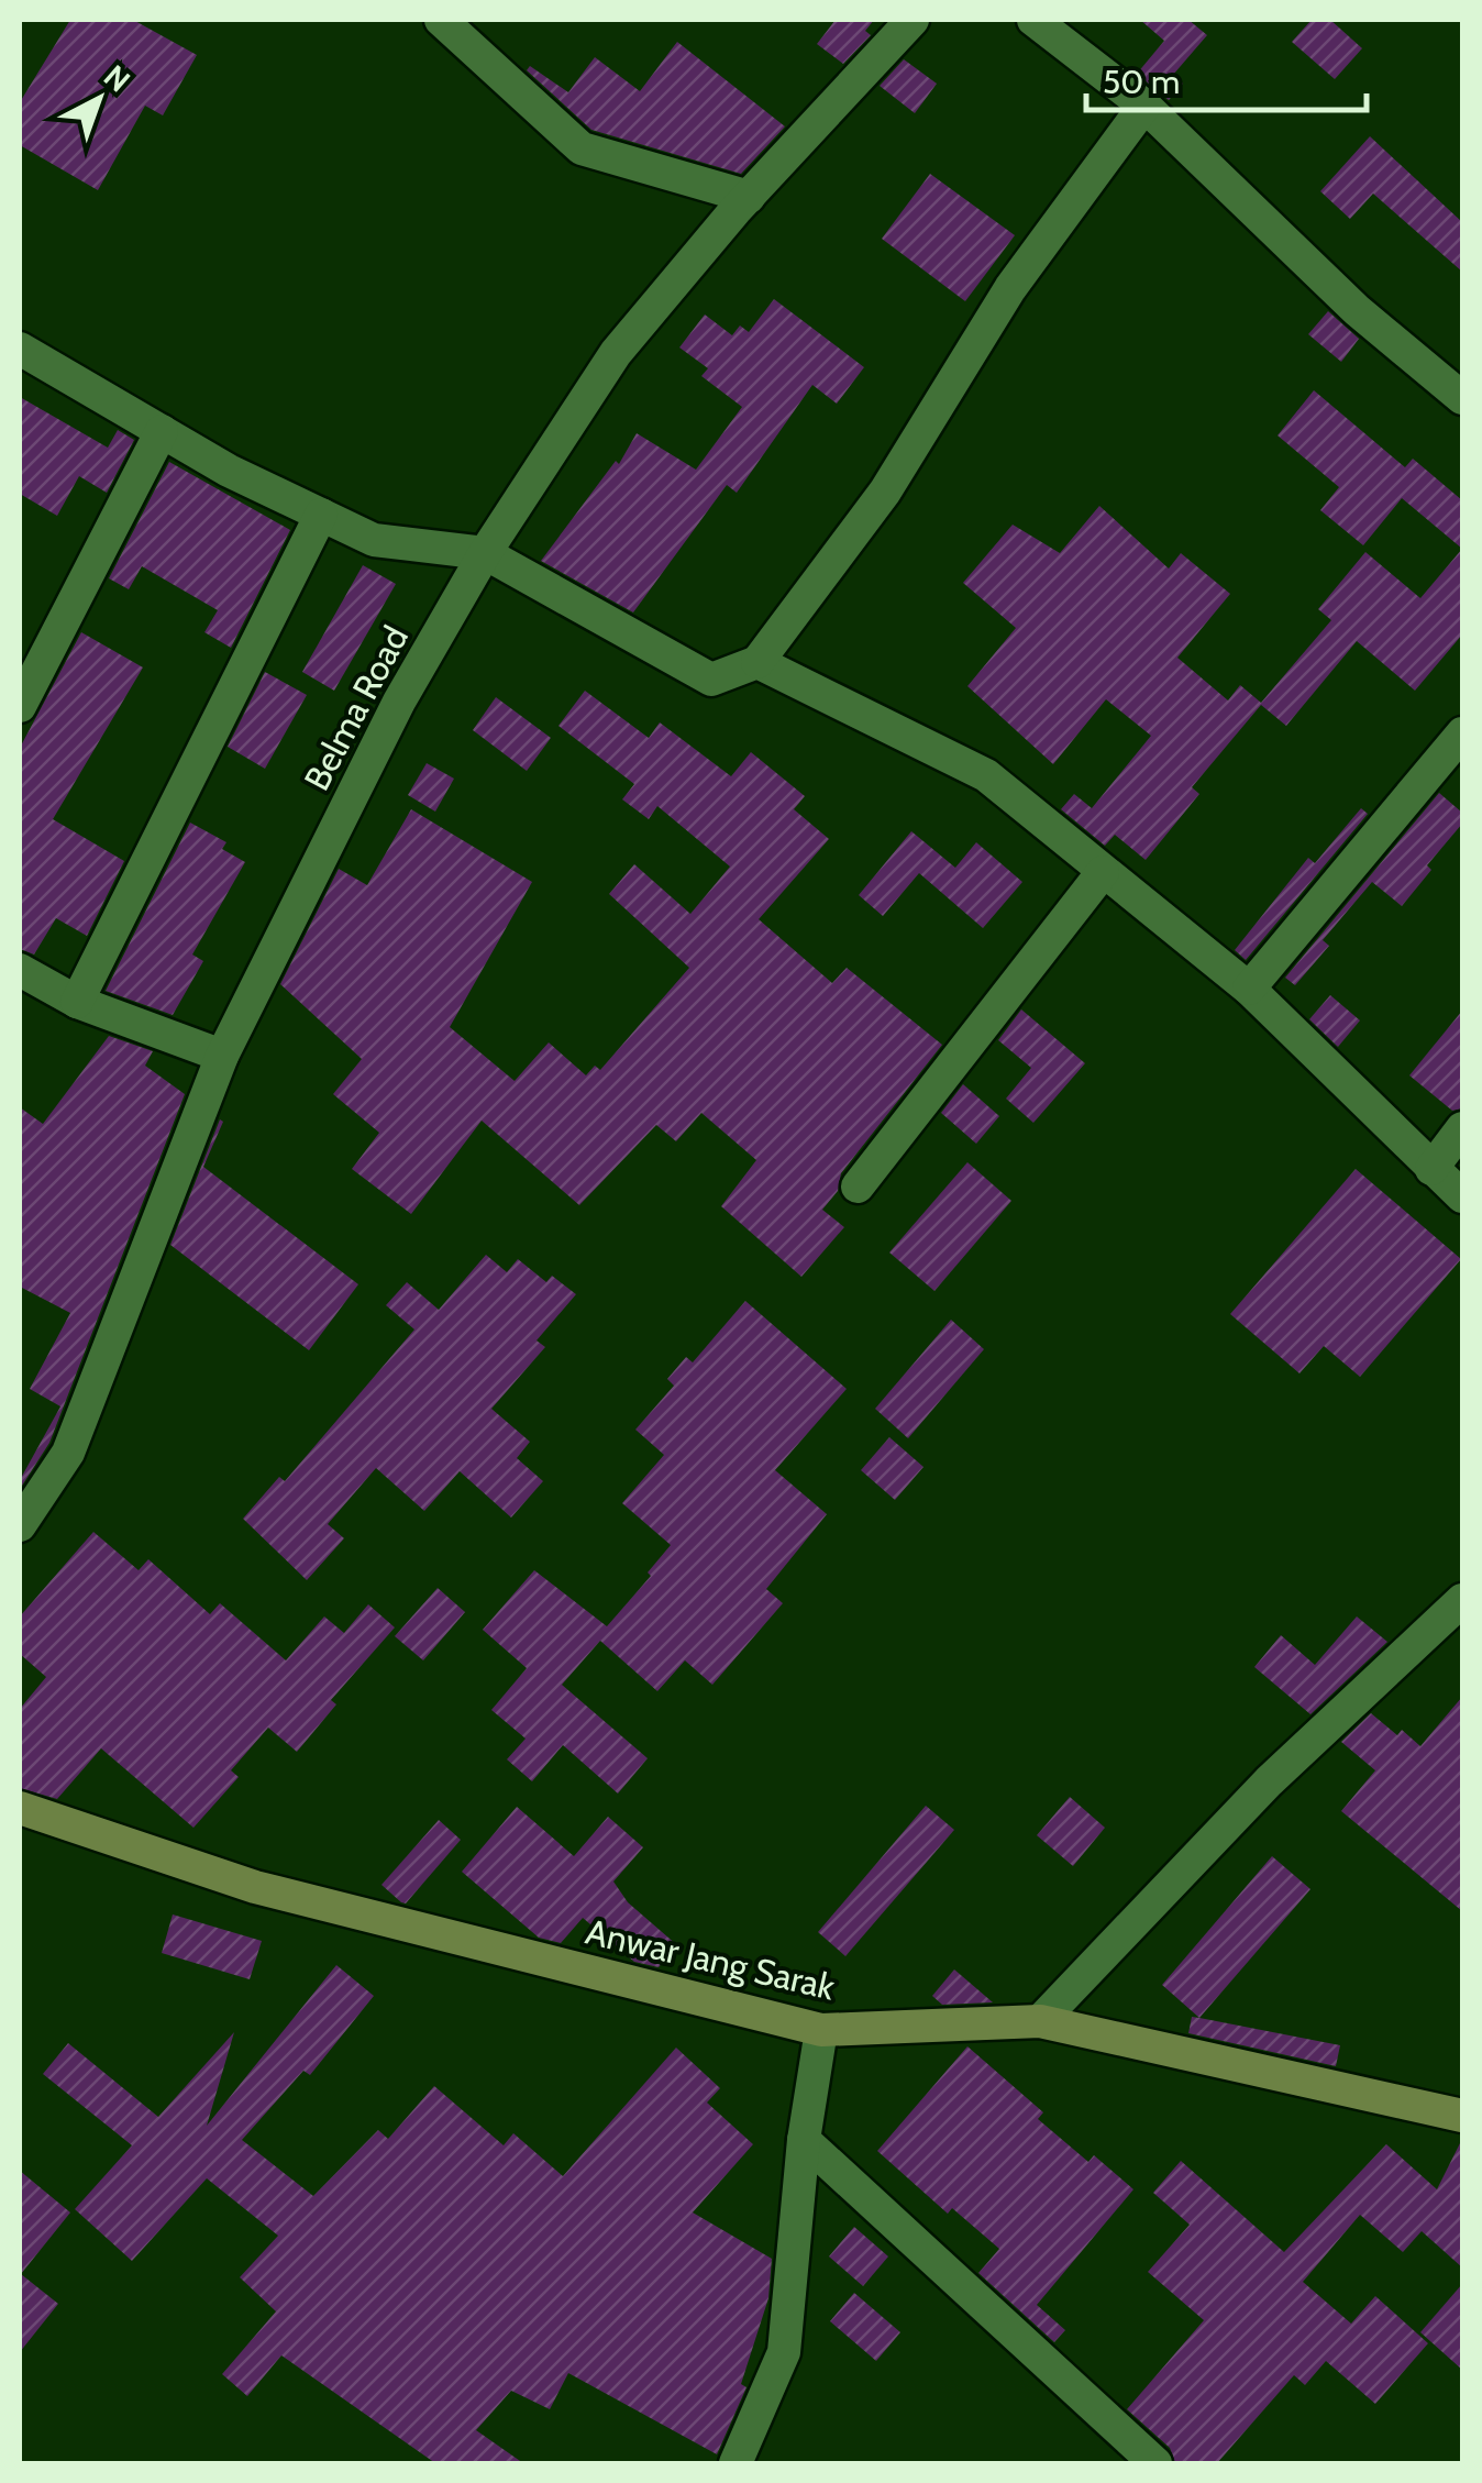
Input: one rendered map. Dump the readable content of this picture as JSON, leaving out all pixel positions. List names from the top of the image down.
{
  "streets": {
    "main road": ["Anwar Jang Sarak"],
    "street": ["Belma Road"]
  },
  "scale_bar": "50 m",
  "north": "top right"
}
